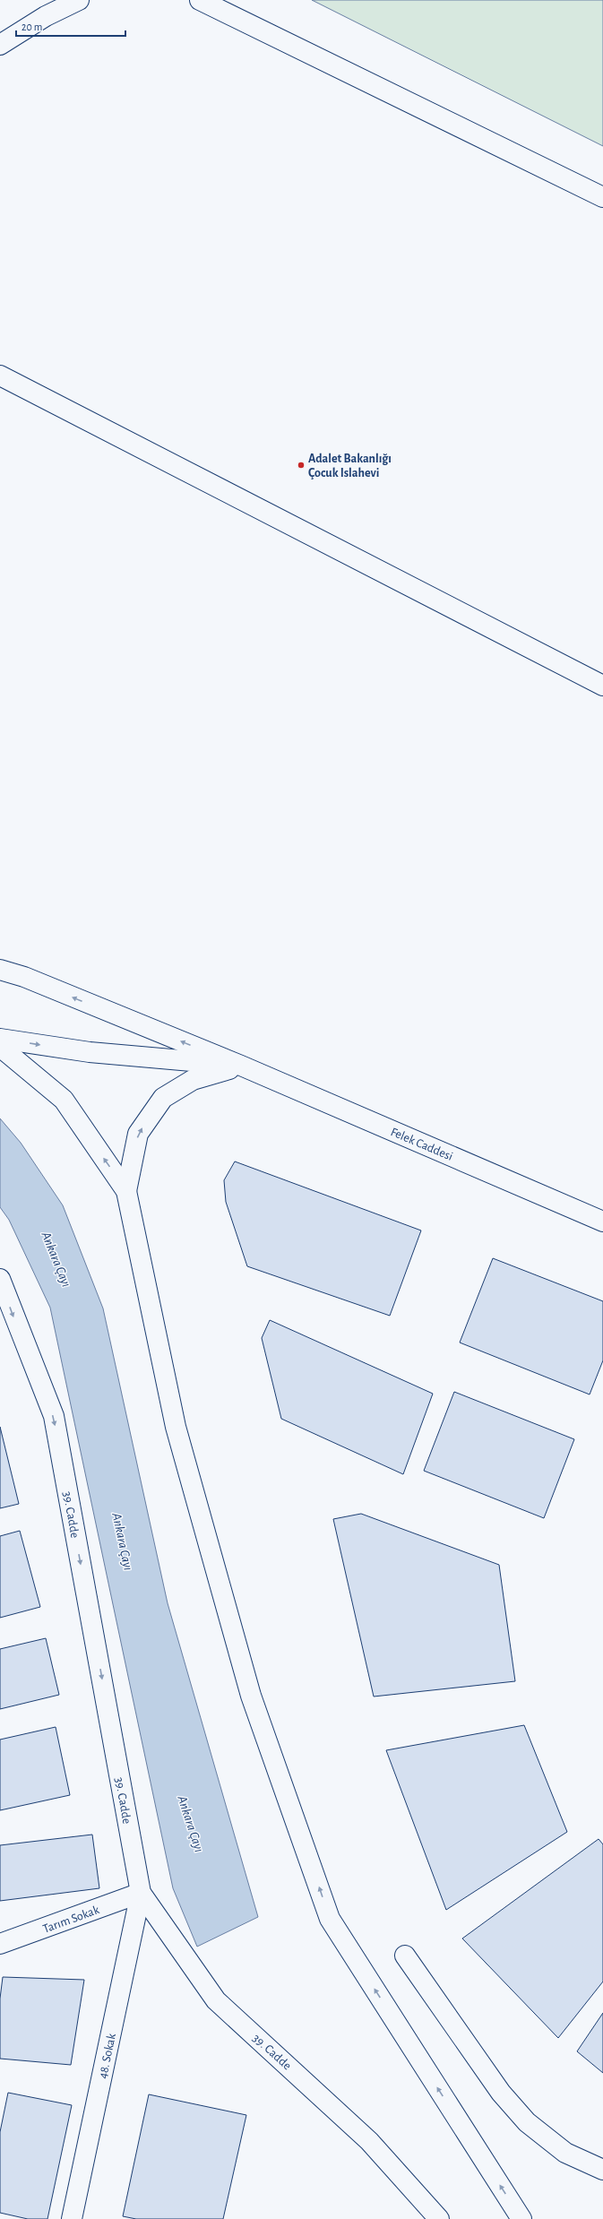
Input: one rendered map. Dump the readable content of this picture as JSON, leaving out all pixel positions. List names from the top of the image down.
{
  "streets": {
    "street": [
      "Felek Caddesi",
      "39. Cadde",
      "Tarım Sokak",
      "48. Sokak"
    ]
  },
  "crossings": [
    ["39. Cadde", "Tarım Sokak"],
    ["39. Cadde", "48. Sokak"],
    ["Tarım Sokak", "48. Sokak"]
  ],
  "water": ["Ankara Çayı"],
  "places": ["Adalet Bakanlığı Çocuk Islahevi"],
  "scale_bar": "20 m"
}
